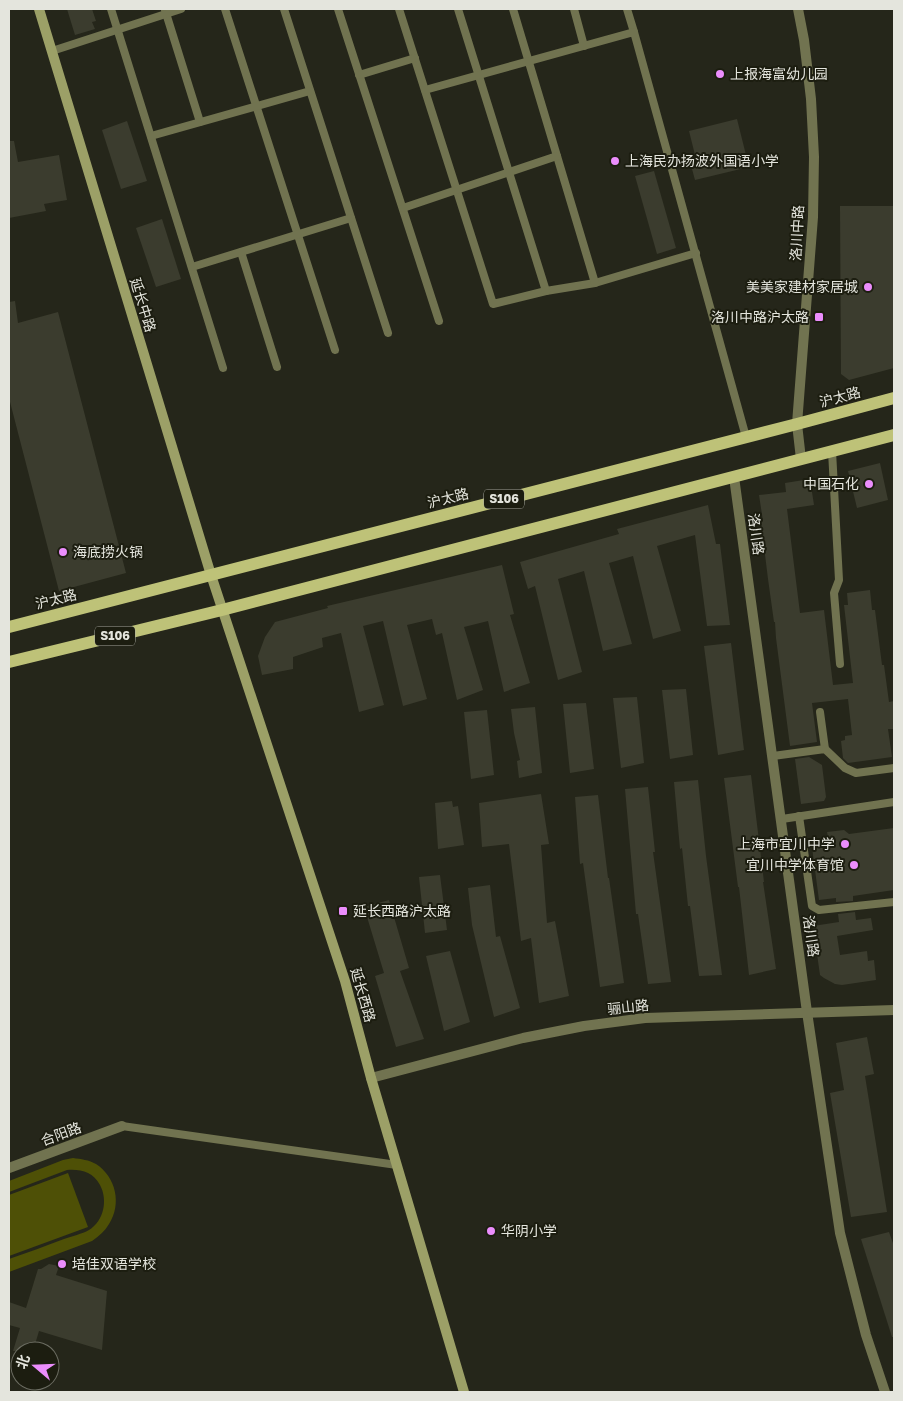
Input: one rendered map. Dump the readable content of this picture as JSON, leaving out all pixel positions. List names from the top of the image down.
{
  "streets": {
    "main road": ["沪太路", "S106"],
    "street": [
      "洛川中路",
      "延长中路",
      "洛川路",
      "延长西路",
      "骊山路",
      "合阳路"
    ]
  },
  "crossings": [
    ["洛川中路", "沪太路"],
    ["洛川中路", "S106"],
    ["延长中路", "沪太路"],
    ["延长中路", "S106"],
    ["延长中路", "延长西路"],
    ["S106", "洛川路"],
    ["S106", "延长西路"],
    ["洛川路", "骊山路"],
    ["延长西路", "骊山路"]
  ],
  "places": {
    "other": [
      "上报海富幼儿园",
      "上海民办扬波外国语小学",
      "美美家建材家居城",
      "中国石化",
      "海底捞火锅",
      "上海市宜川中学",
      "宜川中学体育馆",
      "华阴小学",
      "培佳双语学校"
    ],
    "transit": ["洛川中路沪太路", "延长西路沪太路"]
  },
  "north": "left"
}
